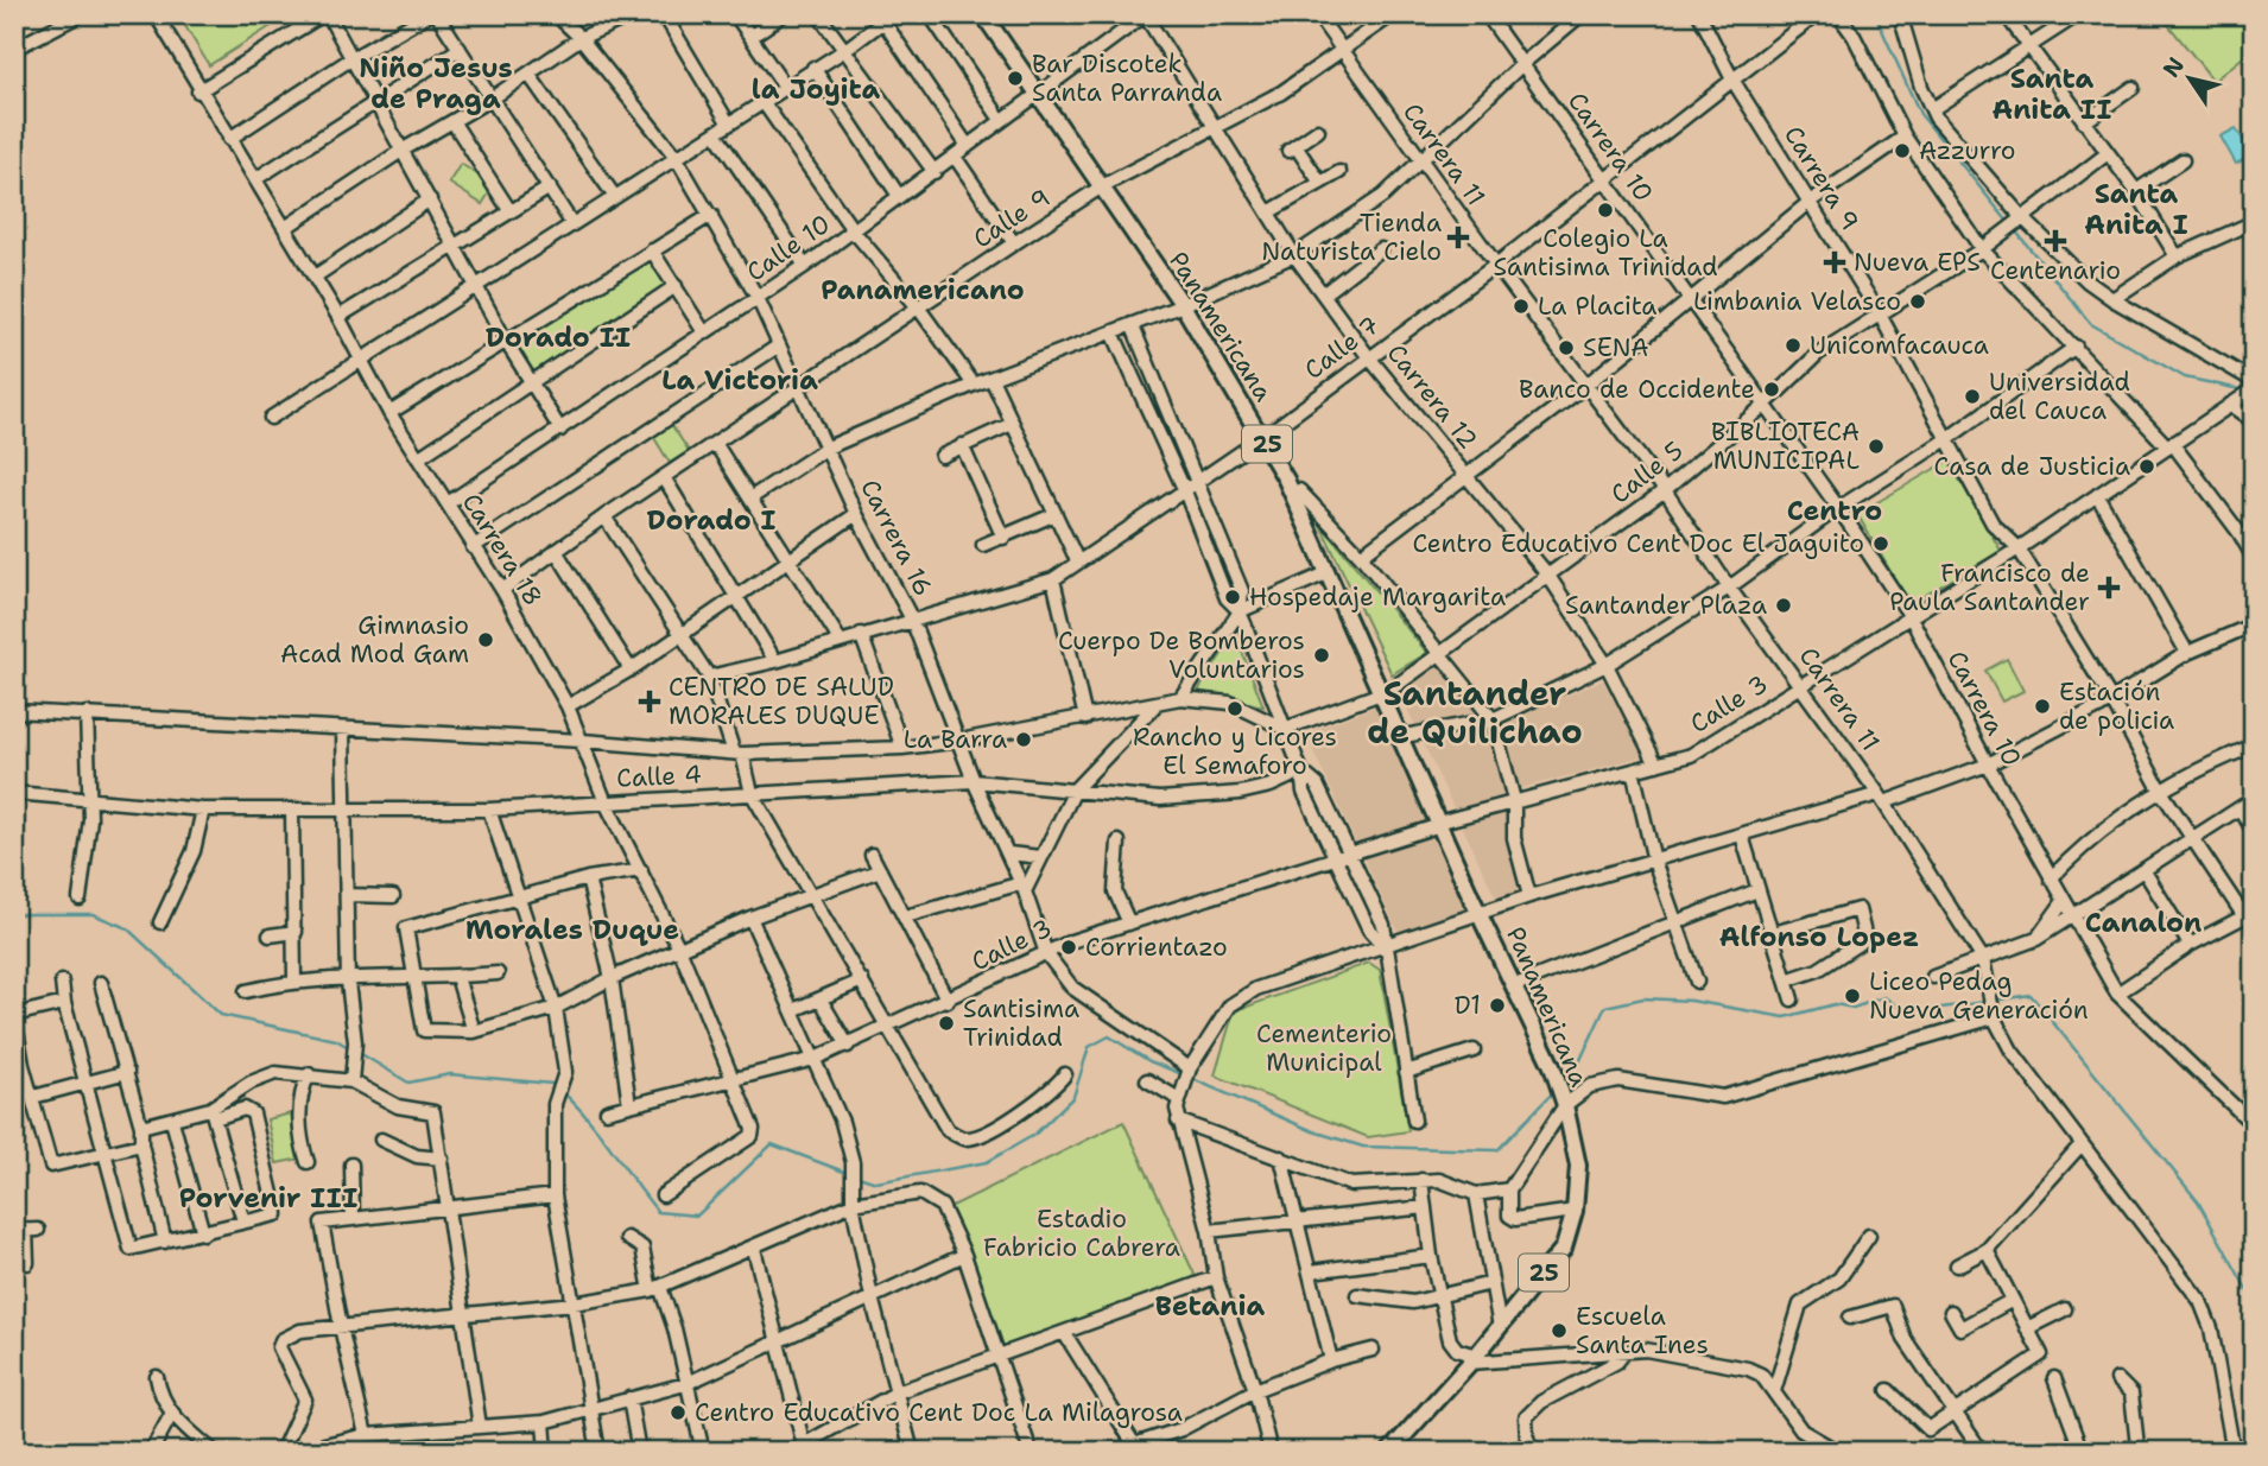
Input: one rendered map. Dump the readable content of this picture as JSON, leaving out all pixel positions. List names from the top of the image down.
{
  "streets": {
    "main road": ["Panamericana", "25"],
    "street": [
      "Carrera 10",
      "Carrera 11",
      "Carrera 9",
      "Calle 9",
      "Calle 10",
      "Calle 7",
      "Carrera 12",
      "Calle 5",
      "Carrera 16",
      "Carrera 18",
      "Calle 3",
      "Calle 4"
    ]
  },
  "crossings": [
    ["Carrera 10", "Calle 7"],
    ["Carrera 10", "Calle 5"],
    ["Carrera 10", "Calle 3"],
    ["Carrera 11", "Calle 9"],
    ["Carrera 11", "Calle 7"],
    ["Carrera 11", "Calle 5"],
    ["Carrera 11", "Calle 3"],
    ["Carrera 9", "Calle 7"],
    ["Carrera 9", "Calle 5"],
    ["Carrera 9", "Calle 3"],
    ["Calle 9", "Panamericana"],
    ["Calle 9", "Carrera 12"],
    ["Calle 9", "Carrera 16"],
    ["Calle 9", "Carrera 18"],
    ["Calle 10", "Panamericana"],
    ["Calle 10", "Carrera 12"],
    ["Calle 10", "Carrera 16"],
    ["Calle 10", "Carrera 18"],
    ["Panamericana", "Calle 7"],
    ["Panamericana", "Calle 5"],
    ["Panamericana", "Calle 3"],
    ["Calle 7", "Carrera 12"],
    ["Calle 7", "Carrera 16"],
    ["Carrera 12", "Calle 5"],
    ["Carrera 12", "Calle 3"],
    ["Carrera 16", "Calle 3"],
    ["Carrera 16", "Calle 4"],
    ["Carrera 18", "Calle 3"],
    ["Carrera 18", "Calle 4"]
  ],
  "districts": [
    "Niño Jesus de Praga",
    "Santa Anita II",
    "la Joyita",
    "Santa Anita I",
    "Panamericano",
    "Dorado II",
    "La Victoria",
    "Centro",
    "Dorado I",
    "Santander de Quilichao",
    "Canalon",
    "Morales Duque",
    "Alfonso Lopez",
    "Porvenir III",
    "Betania"
  ],
  "parks": ["Cementerio Municipal", "Estadio Fabricio Cabrera"],
  "places": {
    "other": [
      "Bar Discotek Santa Parranda",
      "Azzurro",
      "Colegio La Santisima Trinidad",
      "Limbania Velasco",
      "La Placita",
      "Unicomfacauca",
      "SENA",
      "Banco de Occidente",
      "Universidad del Cauca",
      "BIBLIOTECA MUNICIPAL",
      "Casa de Justicia",
      "Centro Educativo Cent Doc El Jaguito",
      "Hospedaje Margarita",
      "Santander Plaza",
      "Gimnasio Acad Mod Gam",
      "Cuerpo De Bomberos Voluntarios",
      "Estación de policia",
      "Rancho y Licores El Semaforo",
      "La Barra",
      "Corrientazo",
      "Liceo Pedag Nueva Generación",
      "D1",
      "Santisima Trinidad",
      "Escuela Santa Ines",
      "Centro Educativo Cent Doc La Milagrosa"
    ],
    "health": [
      "Tienda Naturista Cielo",
      "Centenario",
      "Nueva EPS",
      "Francisco de Paula Santander",
      "CENTRO DE SALUD MORALES DUQUE"
    ]
  },
  "north": "top left"
}
